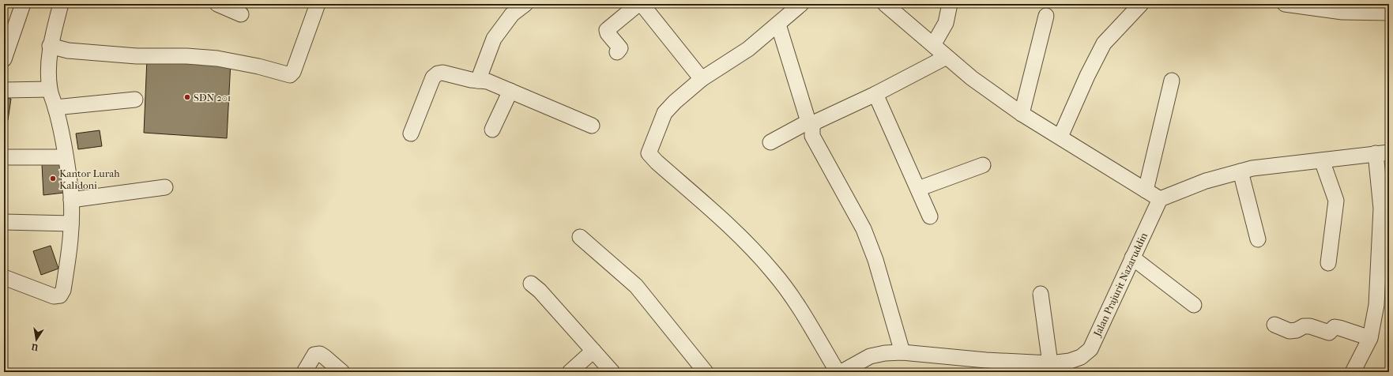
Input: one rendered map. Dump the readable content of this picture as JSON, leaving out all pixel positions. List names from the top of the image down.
{
  "streets": {
    "street": ["Jalan Prajurit Nazaruddin"]
  },
  "places": ["SDN 201", "Kantor Lurah Kalidoni"],
  "north": "bottom"
}
